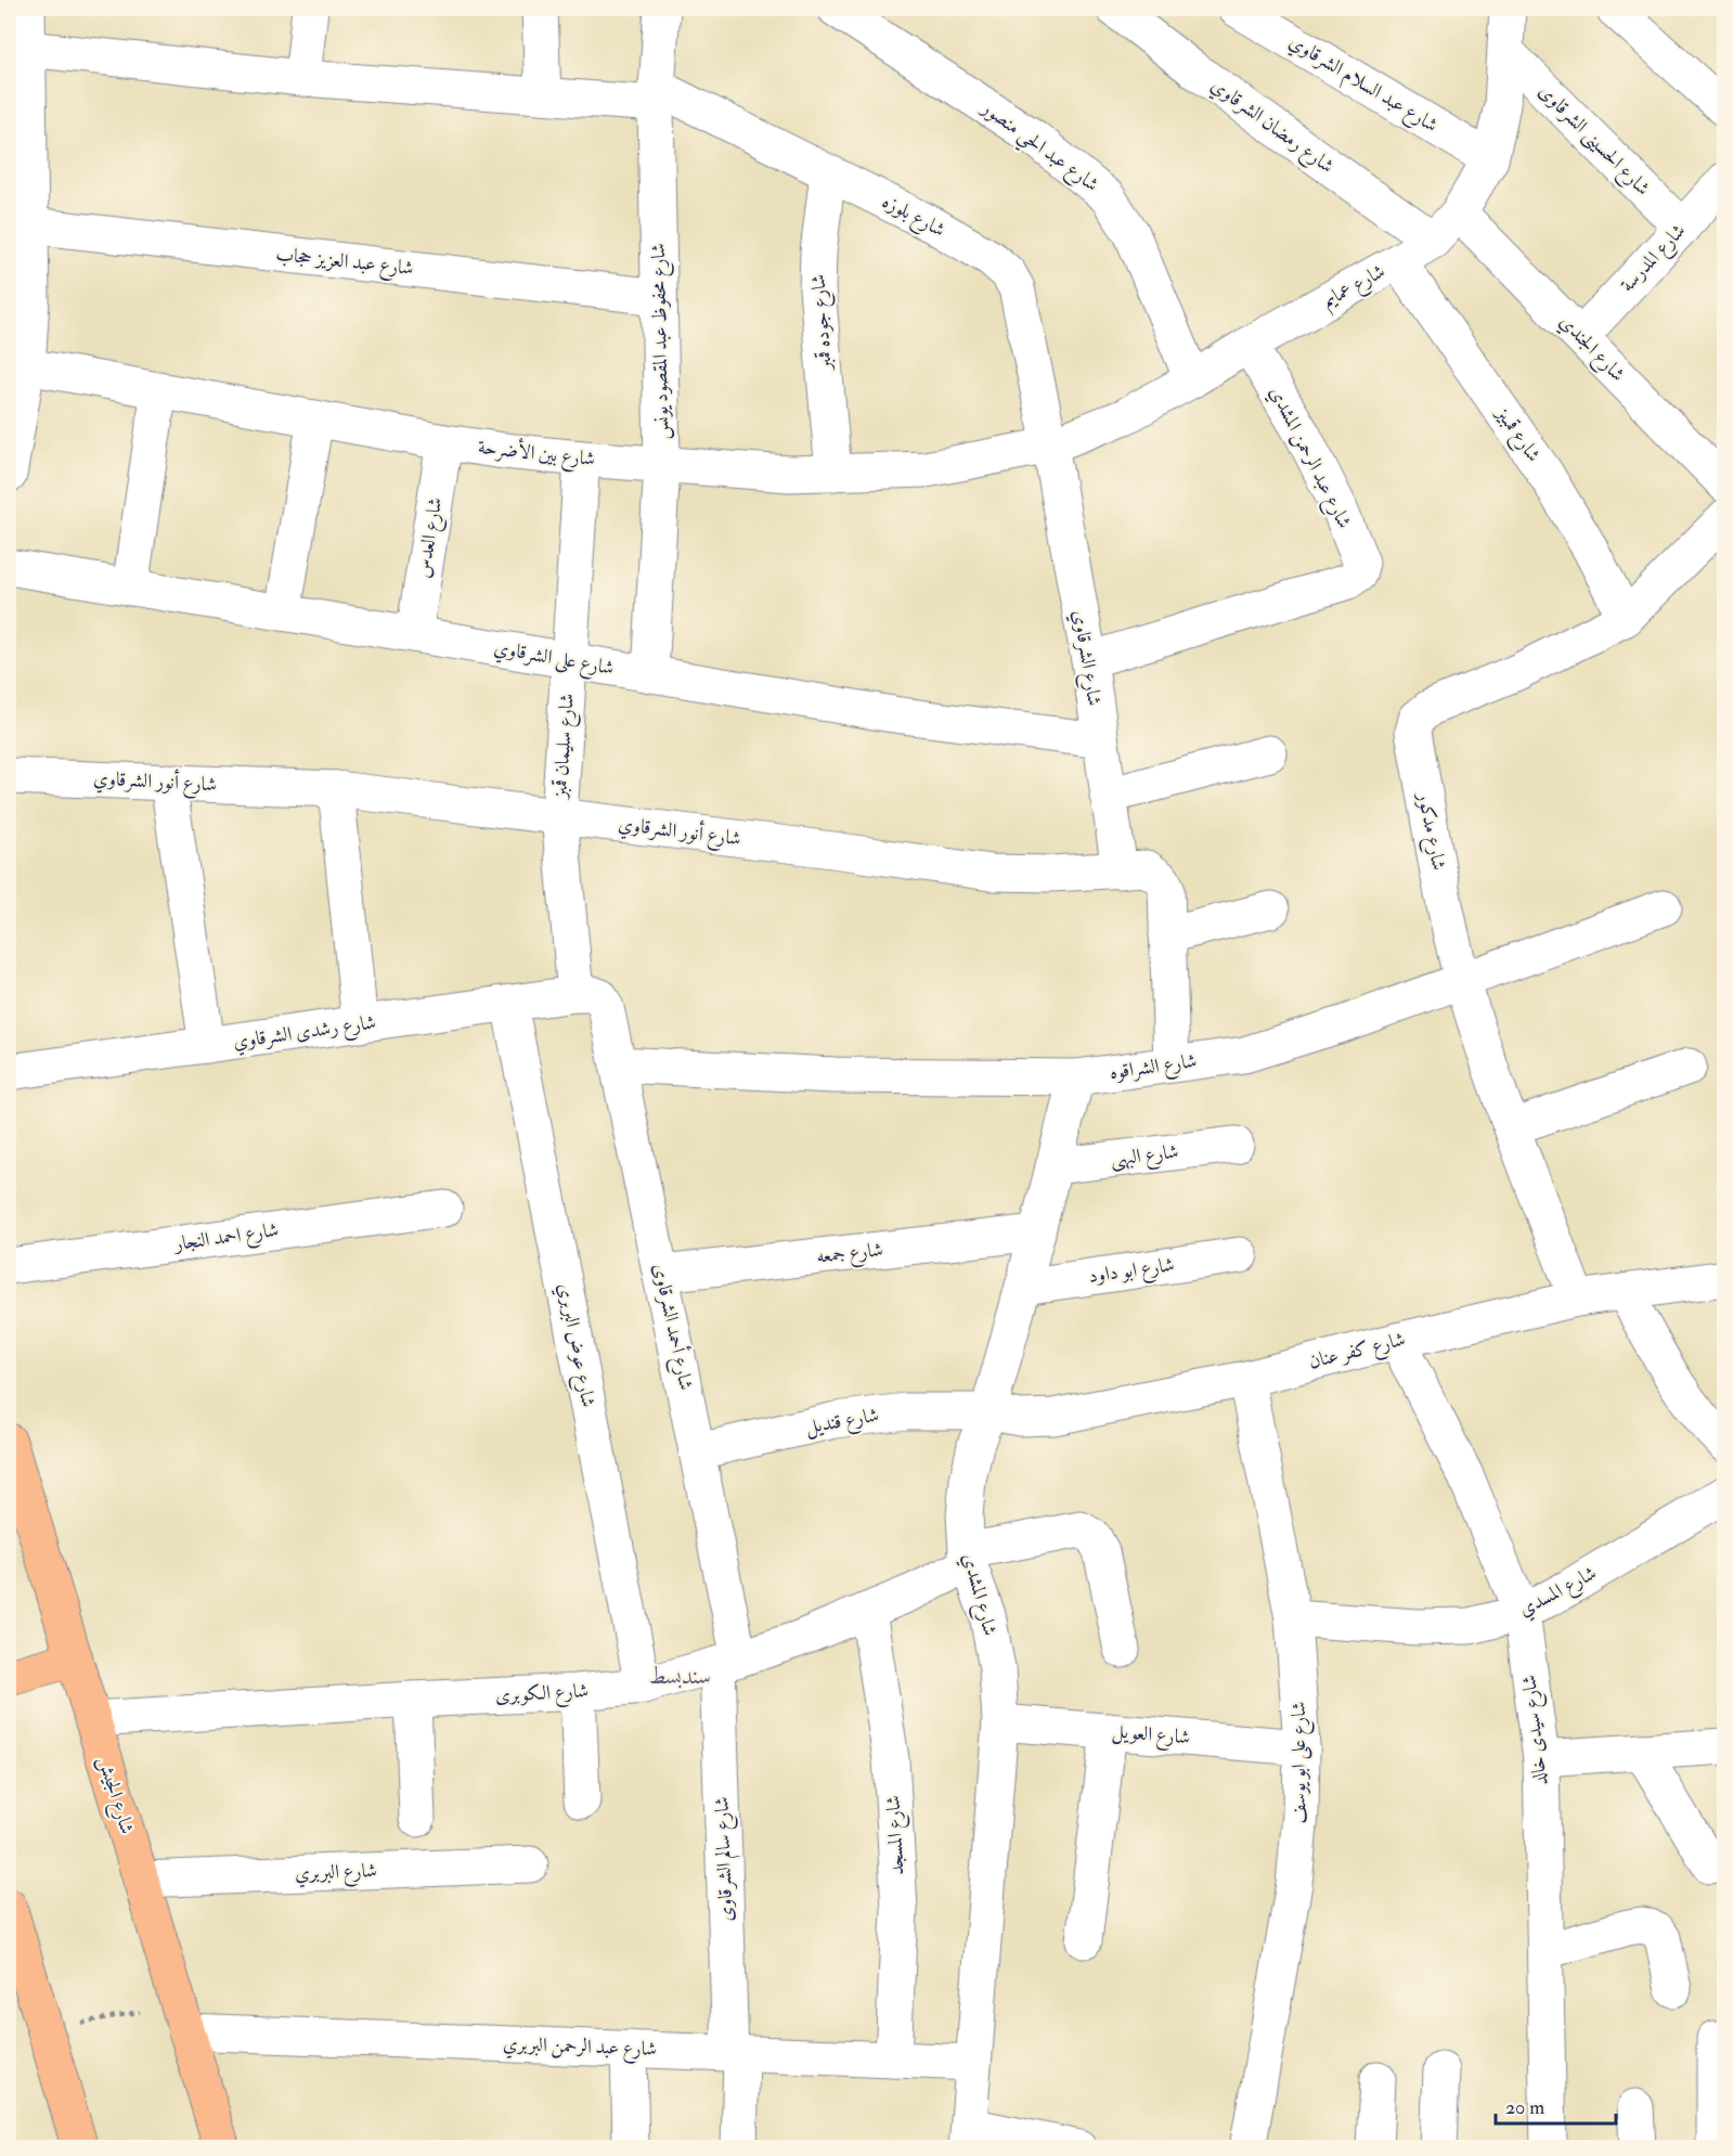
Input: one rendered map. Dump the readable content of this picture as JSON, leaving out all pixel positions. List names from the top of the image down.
{
  "streets": {
    "main road": ["شارع الجيش"],
    "street": [
      "شارع عبد السلام الشرقاوي",
      "شارع رمضان الشرقاوي",
      "شارع الحسينى الشرقاوى",
      "شارع عبد الحي منصور",
      "شارع بلوزه",
      "شارع المدرسة",
      "شارع عبد العزيز حجاب",
      "شارع عمايم",
      "شارع جوده قمبر",
      "شارع محفوظ عبد المقصود يونس",
      "شارع الجندي",
      "شارع قمبيز",
      "شارع بين الأضرحة",
      "شارع عبد الرحمن المشدي",
      "شارع العدس",
      "شارع على الشرقاوي",
      "شارع الشرقاوي",
      "شارع سليمان قمبز",
      "شارع أنور الشرقاوي",
      "شارع مدكور",
      "شارع رشدى الشرقاوي",
      "شارع الشراقوه",
      "شارع البهى",
      "شارع احمد النجار",
      "شارع جمعه",
      "شارع ابو داود",
      "شارع أحمد الشرقاوى",
      "شارع عوض البربري",
      "شارع كفر عنان",
      "شارع قنديل",
      "شارع المسدي",
      "شارع المشدي",
      "شارع الكوبرى",
      "شارع سيدى خالد",
      "شارع العويل",
      "شارع على ابو يوسف",
      "شارع المسجد",
      "شارع سالم الشرقاوى",
      "شارع البربري",
      "شارع عبد الرحمن البربري"
    ]
  },
  "crossings": [
    ["شارع عبد السلام الشرقاوي", "شارع عمايم"],
    ["شارع رمضان الشرقاوي", "شارع عمايم"],
    ["شارع الحسينى الشرقاوى", "شارع المدرسة"],
    ["شارع الحسينى الشرقاوى", "شارع عمايم"],
    ["شارع عبد الحي منصور", "شارع عمايم"],
    ["شارع بلوزه", "شارع عمايم"],
    ["شارع بلوزه", "شارع جوده قمبر"],
    ["شارع بلوزه", "شارع محفوظ عبد المقصود يونس"],
    ["شارع بلوزه", "شارع بين الأضرحة"],
    ["شارع بلوزه", "شارع الشرقاوي"],
    ["شارع المدرسة", "شارع الجندي"],
    ["شارع عبد العزيز حجاب", "شارع محفوظ عبد المقصود يونس"],
    ["شارع عمايم", "شارع الجندي"],
    ["شارع عمايم", "شارع قمبيز"],
    ["شارع عمايم", "شارع بين الأضرحة"],
    ["شارع عمايم", "شارع عبد الرحمن المشدي"],
    ["شارع عمايم", "شارع الشرقاوي"],
    ["شارع جوده قمبر", "شارع بين الأضرحة"],
    ["شارع محفوظ عبد المقصود يونس", "شارع بين الأضرحة"],
    ["شارع محفوظ عبد المقصود يونس", "شارع على الشرقاوي"],
    ["شارع الجندي", "شارع مدكور"],
    ["شارع قمبيز", "شارع مدكور"],
    ["شارع بين الأضرحة", "شارع العدس"],
    ["شارع بين الأضرحة", "شارع الشرقاوي"],
    ["شارع بين الأضرحة", "شارع سليمان قمبز"],
    ["شارع عبد الرحمن المشدي", "شارع الشرقاوي"],
    ["شارع العدس", "شارع على الشرقاوي"],
    ["شارع على الشرقاوي", "شارع الشرقاوي"],
    ["شارع على الشرقاوي", "شارع سليمان قمبز"],
    ["شارع الشرقاوي", "شارع أنور الشرقاوي"],
    ["شارع سليمان قمبز", "شارع أنور الشرقاوي"],
    ["شارع سليمان قمبز", "شارع رشدى الشرقاوي"],
    ["شارع سليمان قمبز", "شارع أحمد الشرقاوى"],
    ["شارع أنور الشرقاوي", "شارع الشراقوه"],
    ["شارع مدكور", "شارع الشراقوه"],
    ["شارع مدكور", "شارع كفر عنان"],
    ["شارع رشدى الشرقاوي", "شارع أحمد الشرقاوى"],
    ["شارع رشدى الشرقاوي", "شارع عوض البربري"],
    ["شارع الشراقوه", "شارع أحمد الشرقاوى"],
    ["شارع الشراقوه", "شارع المشدي"],
    ["شارع البهى", "شارع المشدي"],
    ["شارع جمعه", "شارع أحمد الشرقاوى"],
    ["شارع جمعه", "شارع المشدي"],
    ["شارع ابو داود", "شارع المشدي"],
    ["شارع أحمد الشرقاوى", "شارع قنديل"],
    ["شارع أحمد الشرقاوى", "شارع الكوبرى"],
    ["شارع أحمد الشرقاوى", "شارع سالم الشرقاوى"],
    ["شارع عوض البربري", "شارع الكوبرى"],
    ["شارع كفر عنان", "شارع قنديل"],
    ["شارع كفر عنان", "شارع المشدي"],
    ["شارع كفر عنان", "شارع سيدى خالد"],
    ["شارع كفر عنان", "شارع على ابو يوسف"],
    ["شارع قنديل", "شارع المشدي"],
    ["شارع المسدي", "شارع سيدى خالد"],
    ["شارع المسدي", "شارع على ابو يوسف"],
    ["شارع المشدي", "شارع الكوبرى"],
    ["شارع المشدي", "شارع العويل"],
    ["شارع المشدي", "شارع عبد الرحمن البربري"],
    ["شارع الكوبرى", "شارع الجيش"],
    ["شارع الكوبرى", "شارع المسجد"],
    ["شارع الكوبرى", "شارع سالم الشرقاوى"],
    ["شارع العويل", "شارع على ابو يوسف"],
    ["شارع الجيش", "شارع البربري"],
    ["شارع الجيش", "شارع عبد الرحمن البربري"],
    ["شارع المسجد", "شارع عبد الرحمن البربري"],
    ["شارع سالم الشرقاوى", "شارع عبد الرحمن البربري"]
  ],
  "districts": ["سندبسط"],
  "scale_bar": "20 m"
}
